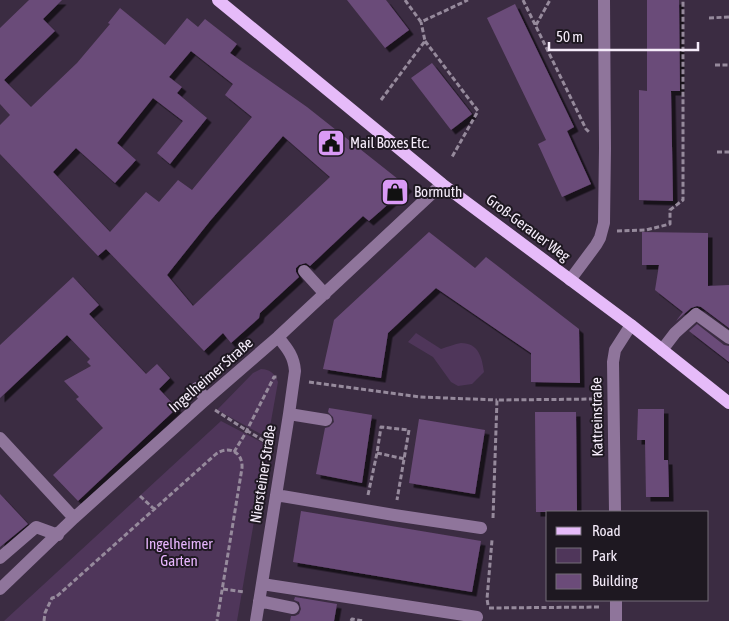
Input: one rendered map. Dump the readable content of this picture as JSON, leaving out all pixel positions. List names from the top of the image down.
{
  "streets": {
    "main road": ["Groß-Gerauer Weg"],
    "street": ["Ingelheimer Straße", "Kattreinstraße", "Niersteiner Straße"]
  },
  "crossings": [
    ["Groß-Gerauer Weg", "Ingelheimer Straße"],
    ["Groß-Gerauer Weg", "Kattreinstraße"],
    ["Ingelheimer Straße", "Niersteiner Straße"]
  ],
  "parks": ["Ingelheimer Garten"],
  "places": {
    "public building": ["Mail Boxes Etc."],
    "shop": ["Bormuth"]
  },
  "legend": ["Road", "Park", "Building"],
  "scale_bar": "50 m"
}
